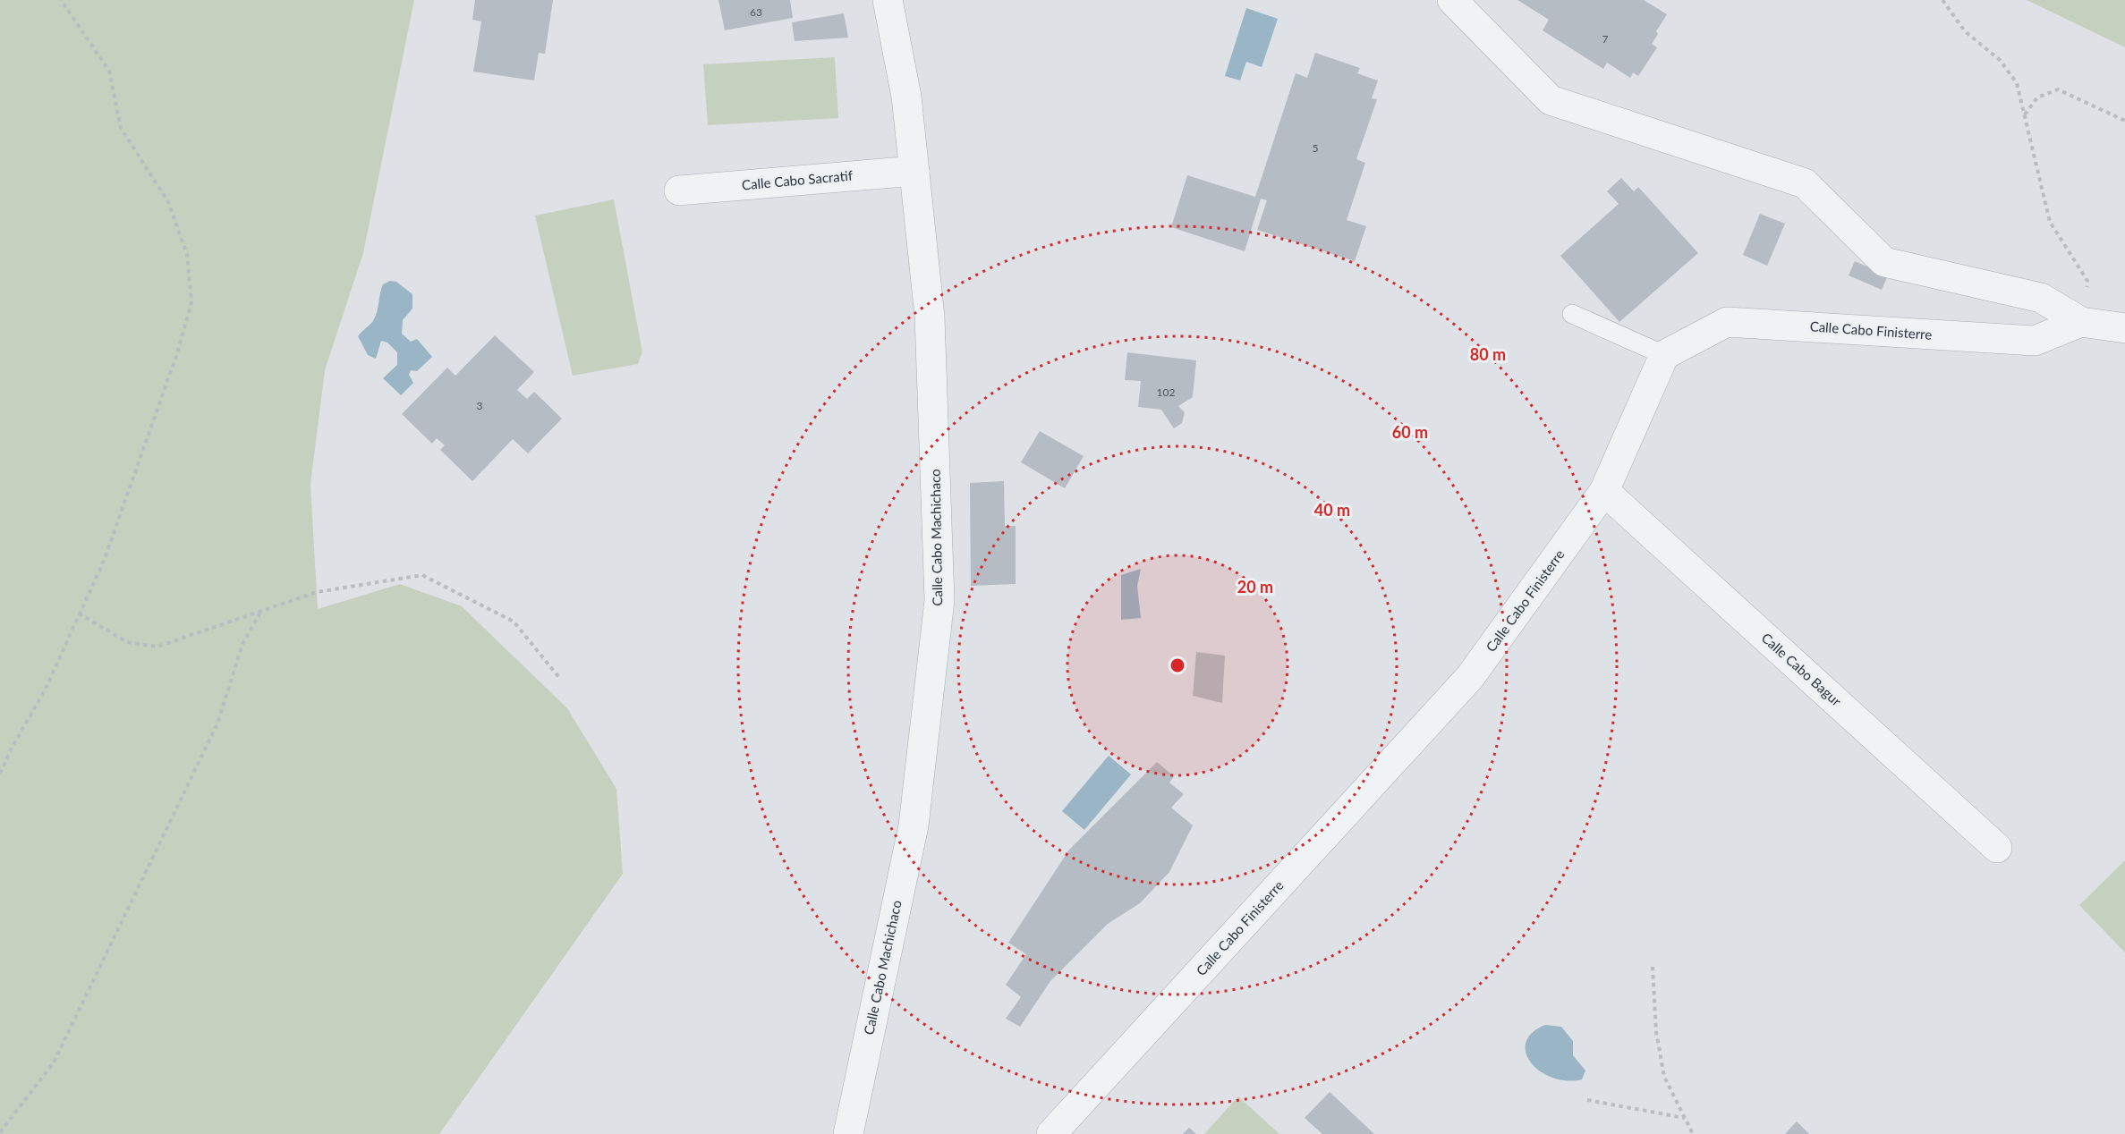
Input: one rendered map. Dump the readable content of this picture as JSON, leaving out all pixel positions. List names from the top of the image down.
{
  "streets": {
    "street": [
      "Calle Cabo Sacratif",
      "Calle Cabo Finisterre",
      "Calle Cabo Machichaco",
      "Calle Cabo Bagur"
    ]
  },
  "crossings": [
    ["Calle Cabo Sacratif", "Calle Cabo Machichaco"],
    ["Calle Cabo Finisterre", "Calle Cabo Bagur"]
  ],
  "house_numbers": [
    "63",
    "7",
    "5",
    "102",
    "3"
  ],
  "rings": [
    "80 m",
    "60 m",
    "40 m",
    "20 m"
  ]
}
